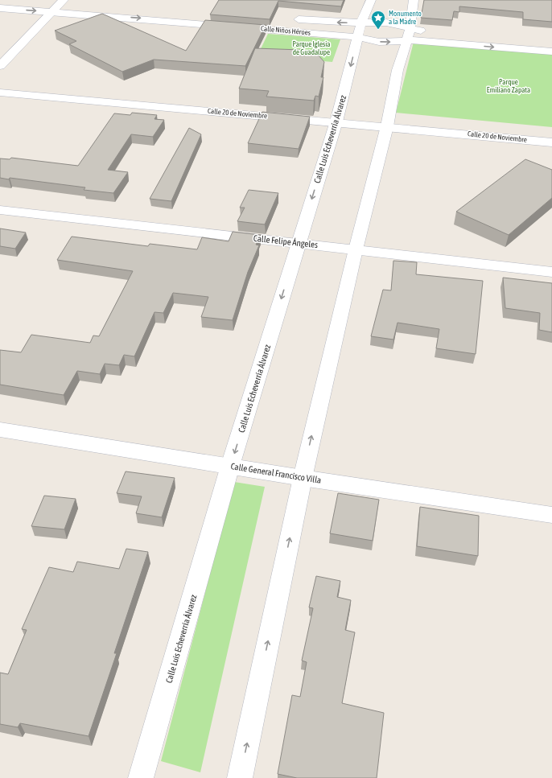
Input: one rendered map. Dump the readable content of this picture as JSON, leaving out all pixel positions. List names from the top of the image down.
{
  "streets": {
    "street": [
      "Calle Niños Héroes",
      "Calle 20 de Noviembre",
      "Calle Luis Echeverría Álvarez",
      "Calle Felipe Ángeles",
      "Calle General Francisco Villa"
    ]
  },
  "crossings": [
    ["Calle Niños Héroes", "Calle Luis Echeverría Álvarez"],
    ["Calle 20 de Noviembre", "Calle Luis Echeverría Álvarez"],
    ["Calle Luis Echeverría Álvarez", "Calle Felipe Ángeles"],
    ["Calle Luis Echeverría Álvarez", "Calle General Francisco Villa"]
  ],
  "parks": ["Parque Iglesia de Guadalupe", "Parque Emiliano Zapata"],
  "places": {
    "place": ["Monumento a la Madre"]
  }
}
